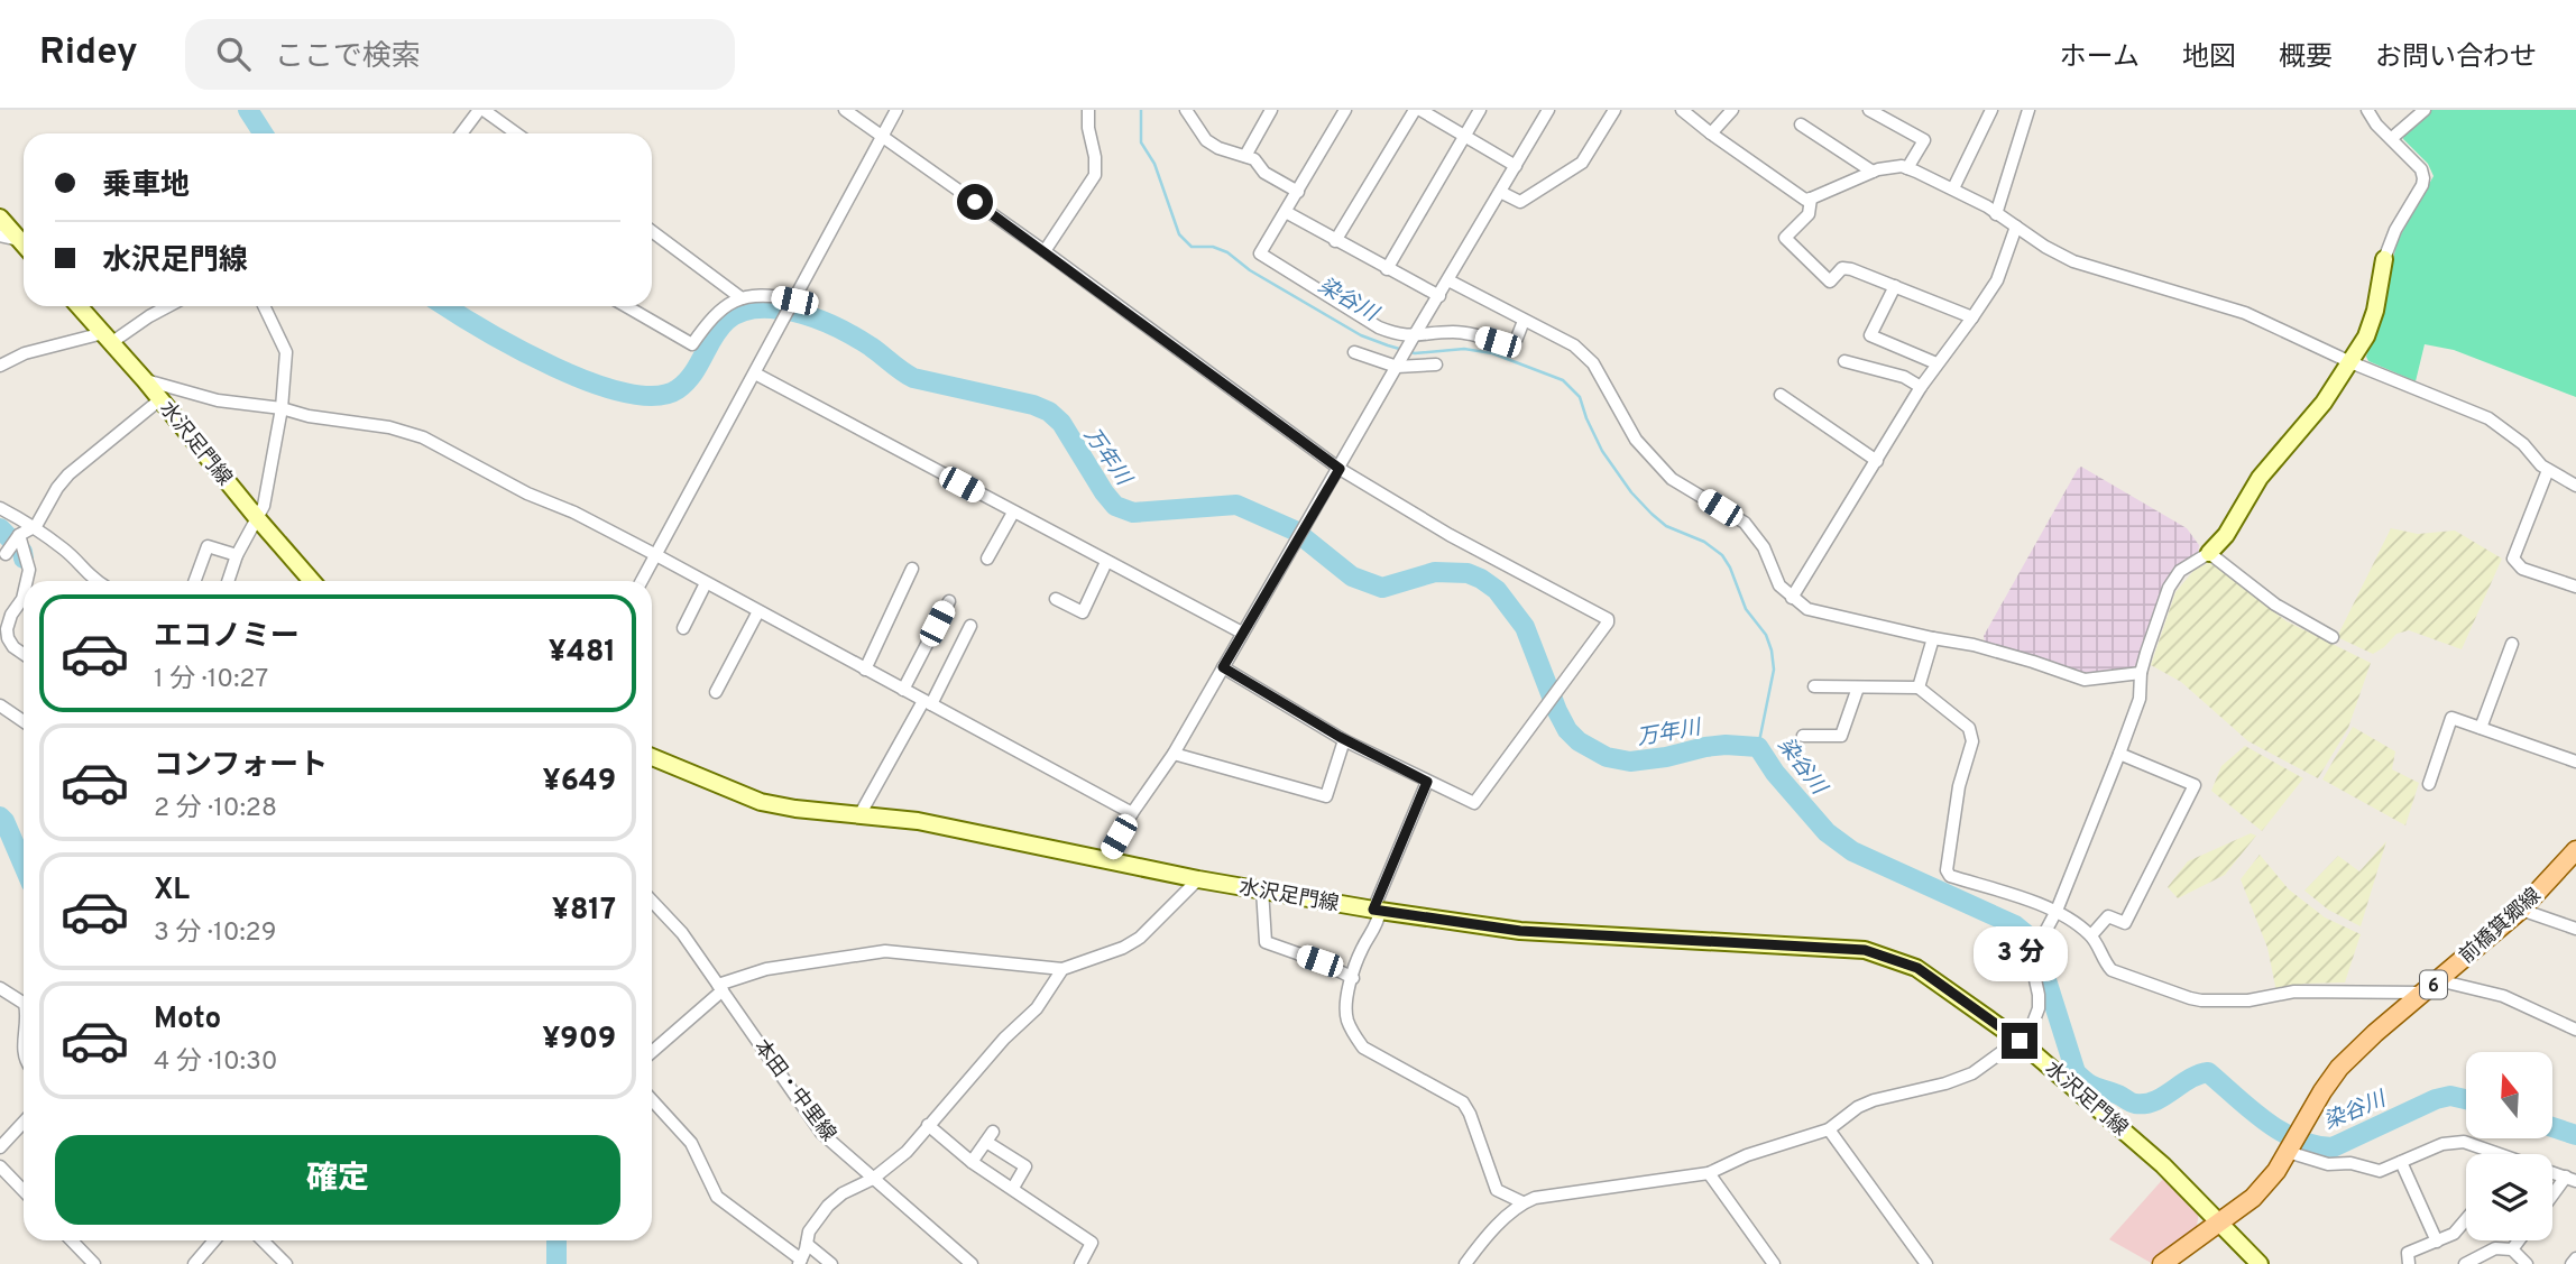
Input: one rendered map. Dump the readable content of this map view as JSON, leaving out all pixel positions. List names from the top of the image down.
{
  "streets": {
    "main road": ["水沢足門線", "前橋箕郷線", "6"],
    "street": ["本田・中里線"]
  },
  "crossings": [
    ["水沢足門線", "前橋箕郷線"]
  ],
  "water": ["染谷川", "万年川"],
  "north": "top",
  "page": {
    "header": "Ridey",
    "search": "ここで検索",
    "nav": [
      "ホーム",
      "地図",
      "概要",
      "お問い合わせ"
    ],
    "banner": ["乗車地", "水沢足門線"],
    "list": [
      {
        "name": "エコノミー",
        "note": "1 分 · 10:27",
        "value": "¥481"
      },
      {
        "name": "コンフォート",
        "note": "2 分 · 10:28",
        "value": "¥649"
      },
      {
        "name": "XL",
        "note": "3 分 · 10:29",
        "value": "¥817"
      },
      {
        "name": "Moto",
        "note": "4 分 · 10:30",
        "value": "¥909"
      }
    ],
    "bubble": "3 分",
    "buttons": "確定"
  }
}
